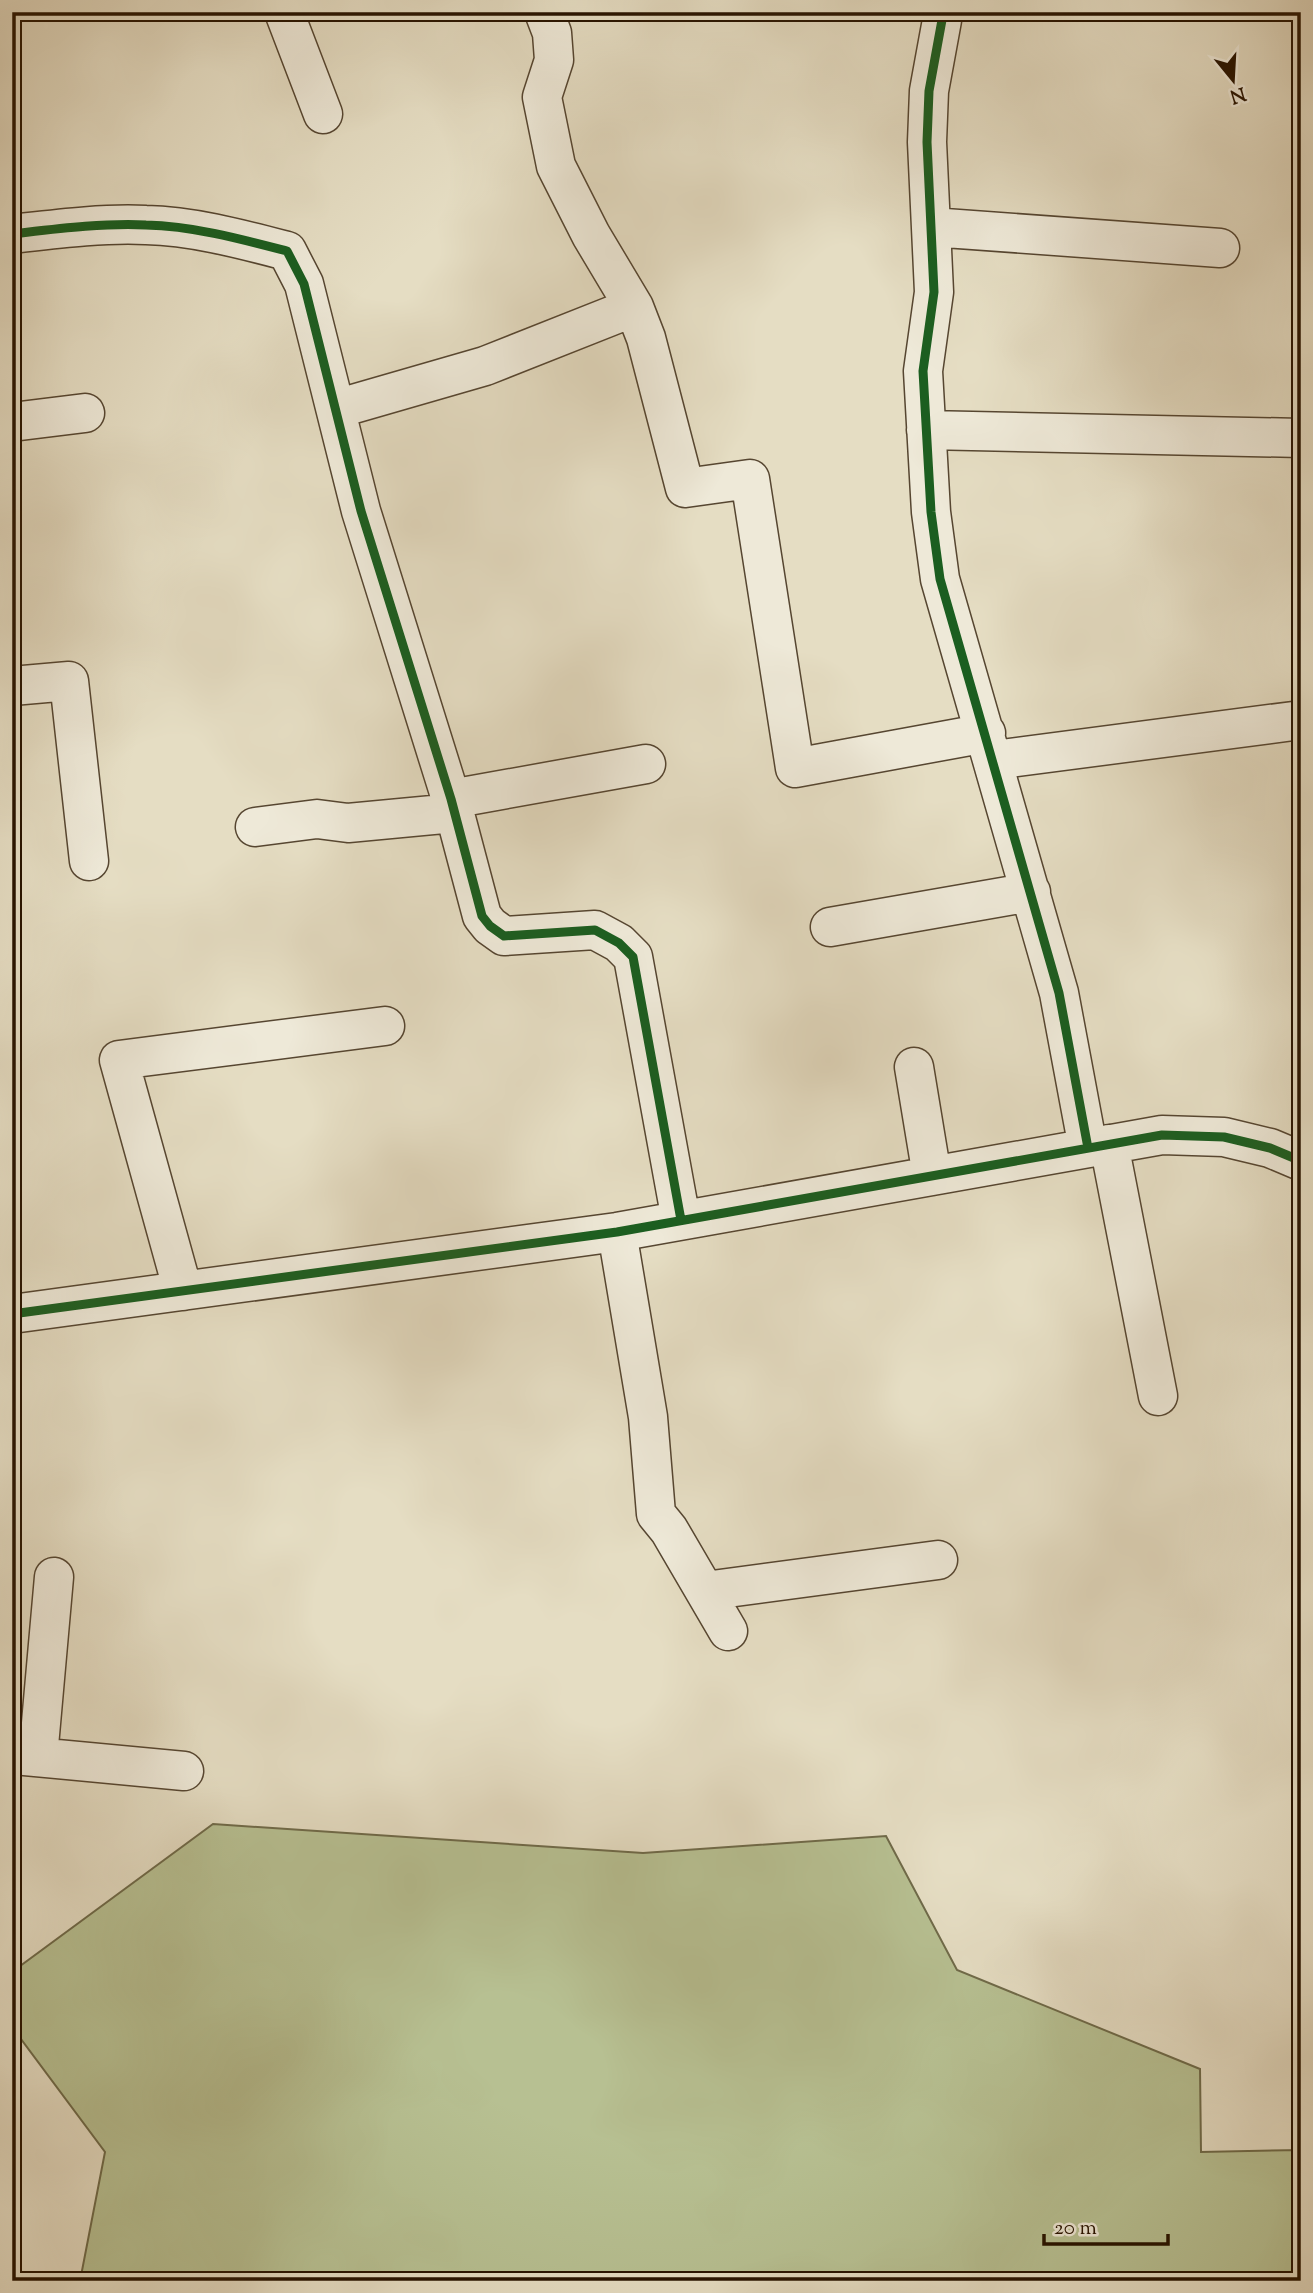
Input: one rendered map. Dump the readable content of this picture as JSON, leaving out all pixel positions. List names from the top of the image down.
{
  "scale_bar": "20 m",
  "north": "bottom"
}
